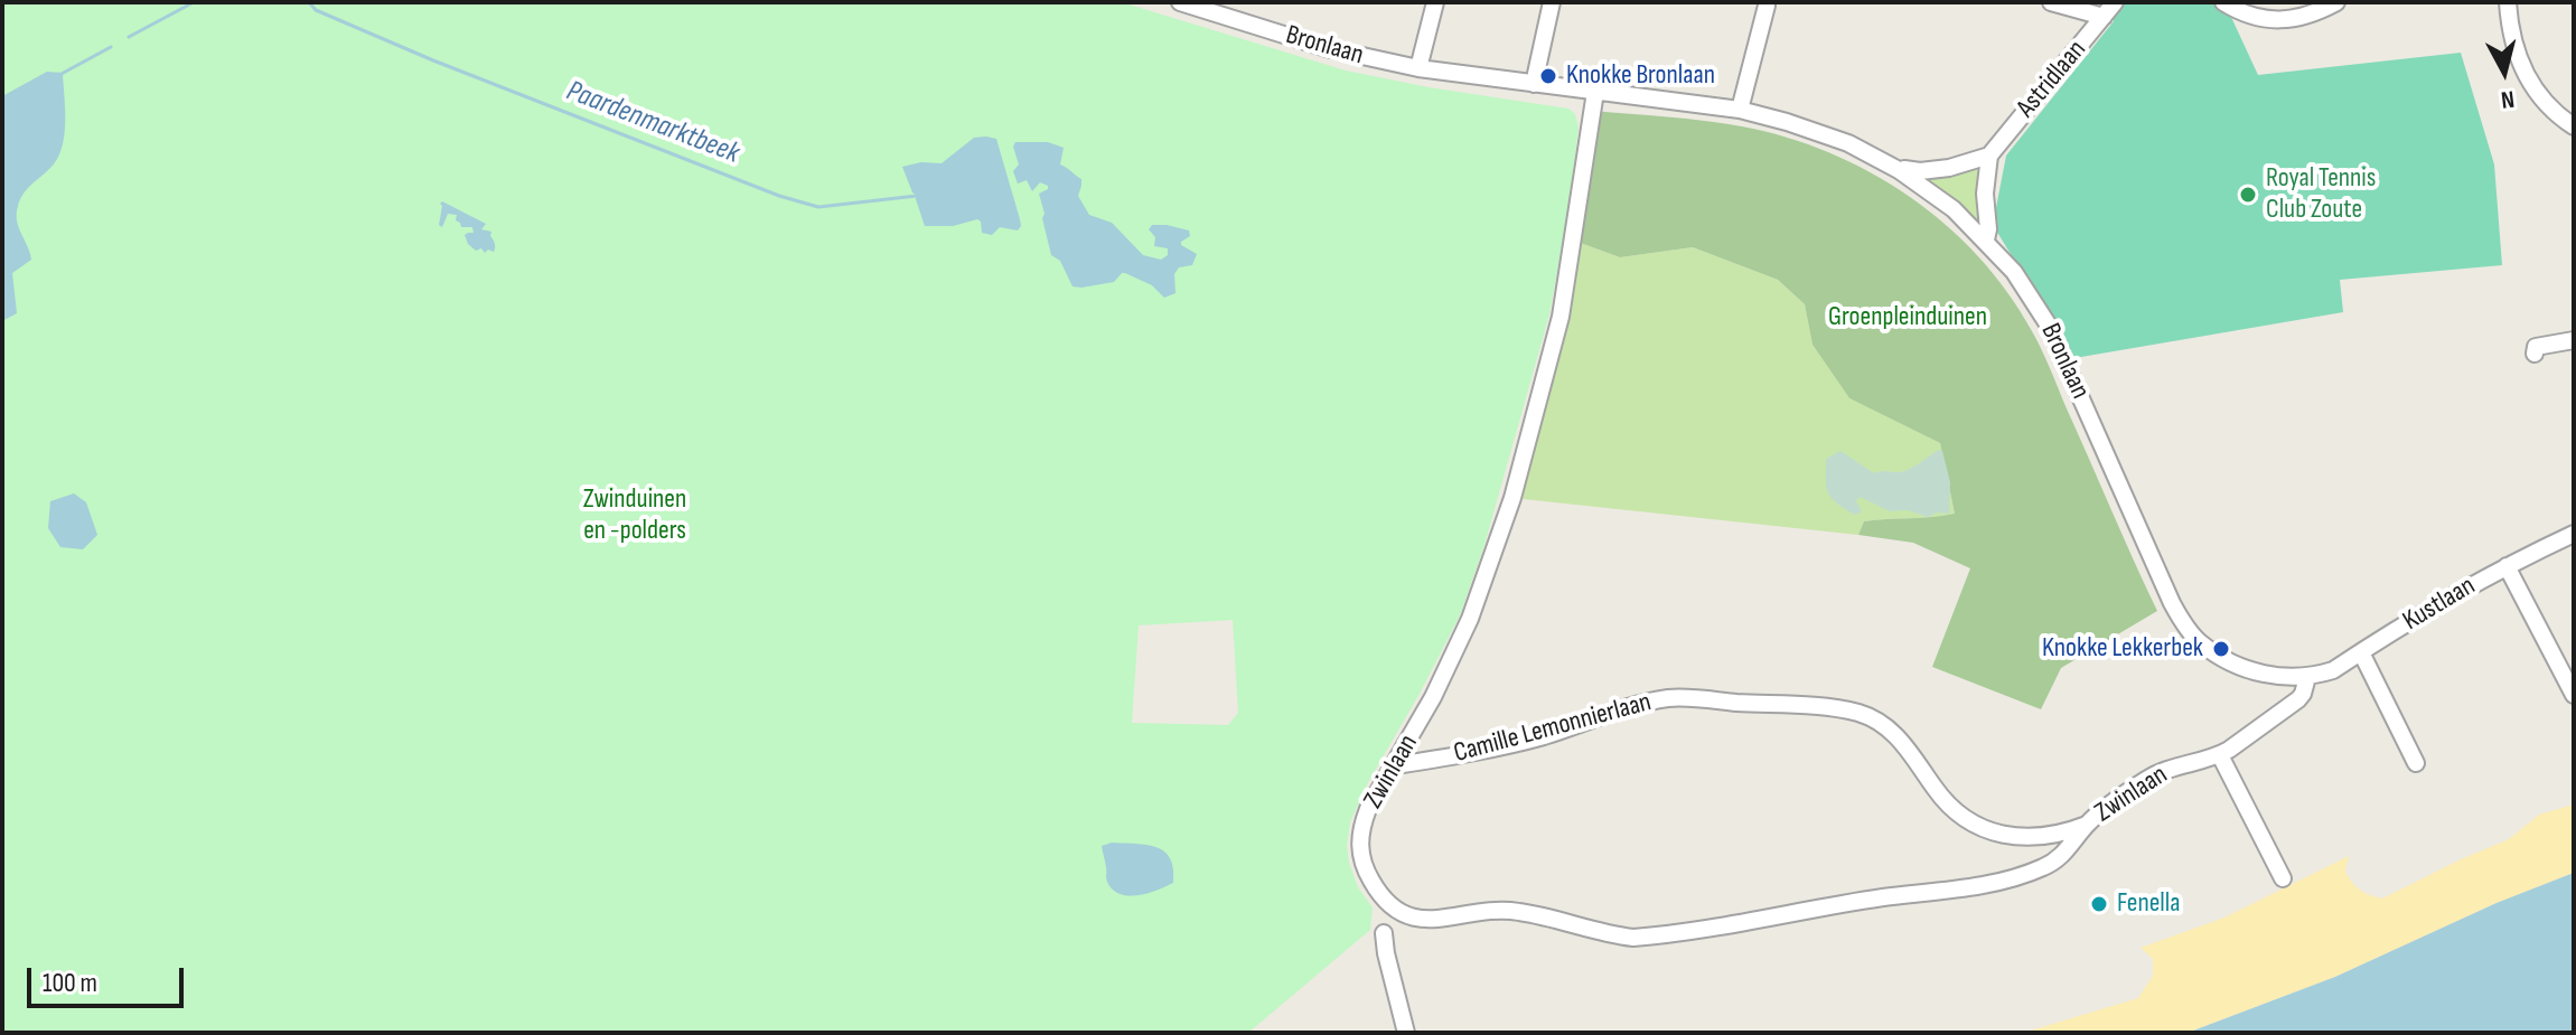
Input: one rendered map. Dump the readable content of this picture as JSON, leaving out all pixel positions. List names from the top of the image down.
{
  "streets": {
    "street": [
      "Bronlaan",
      "Astridlaan",
      "Kustlaan",
      "Camille Lemonnierlaan",
      "Zwinlaan"
    ]
  },
  "crossings": [
    ["Bronlaan", "Kustlaan"],
    ["Bronlaan", "Zwinlaan"],
    ["Kustlaan", "Zwinlaan"],
    ["Camille Lemonnierlaan", "Zwinlaan"]
  ],
  "water": ["Paardenmarktbeek"],
  "parks": ["Groenpleinduinen", "Zwinduinen en -polders"],
  "places": [
    "Knokke Bronlaan",
    "Royal Tennis Club Zoute",
    "Knokke Lekkerbek",
    "Fenella"
  ],
  "scale_bar": "100 m",
  "north": "bottom"
}
